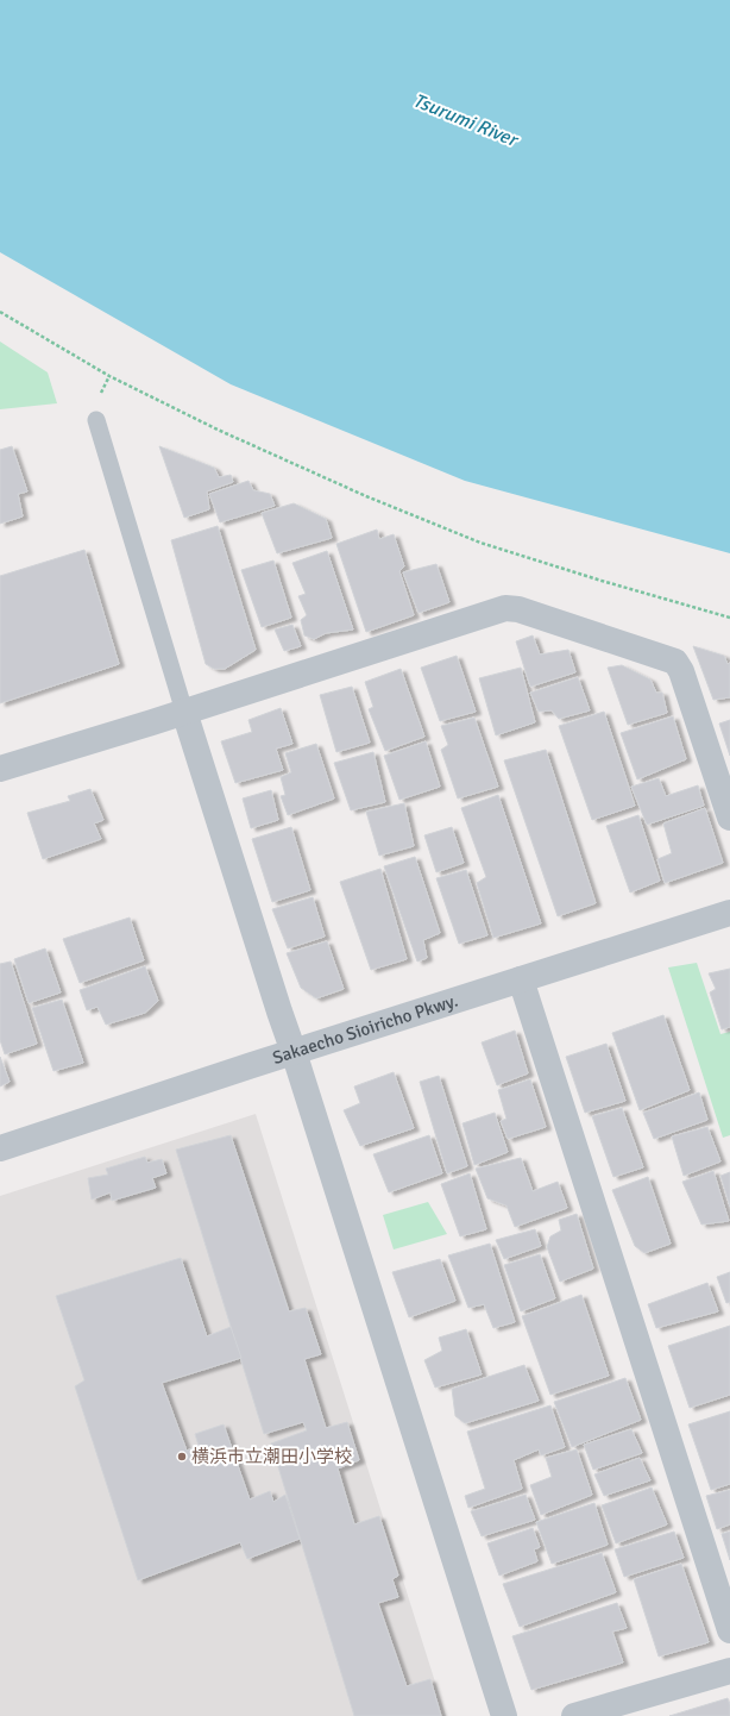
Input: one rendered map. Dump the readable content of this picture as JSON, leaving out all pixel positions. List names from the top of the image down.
{
  "streets": {
    "street": ["Sakaecho Sioiricho Pkwy."]
  },
  "water": ["Tsurumi River"],
  "places": ["横浜市立潮田小学校"]
}
